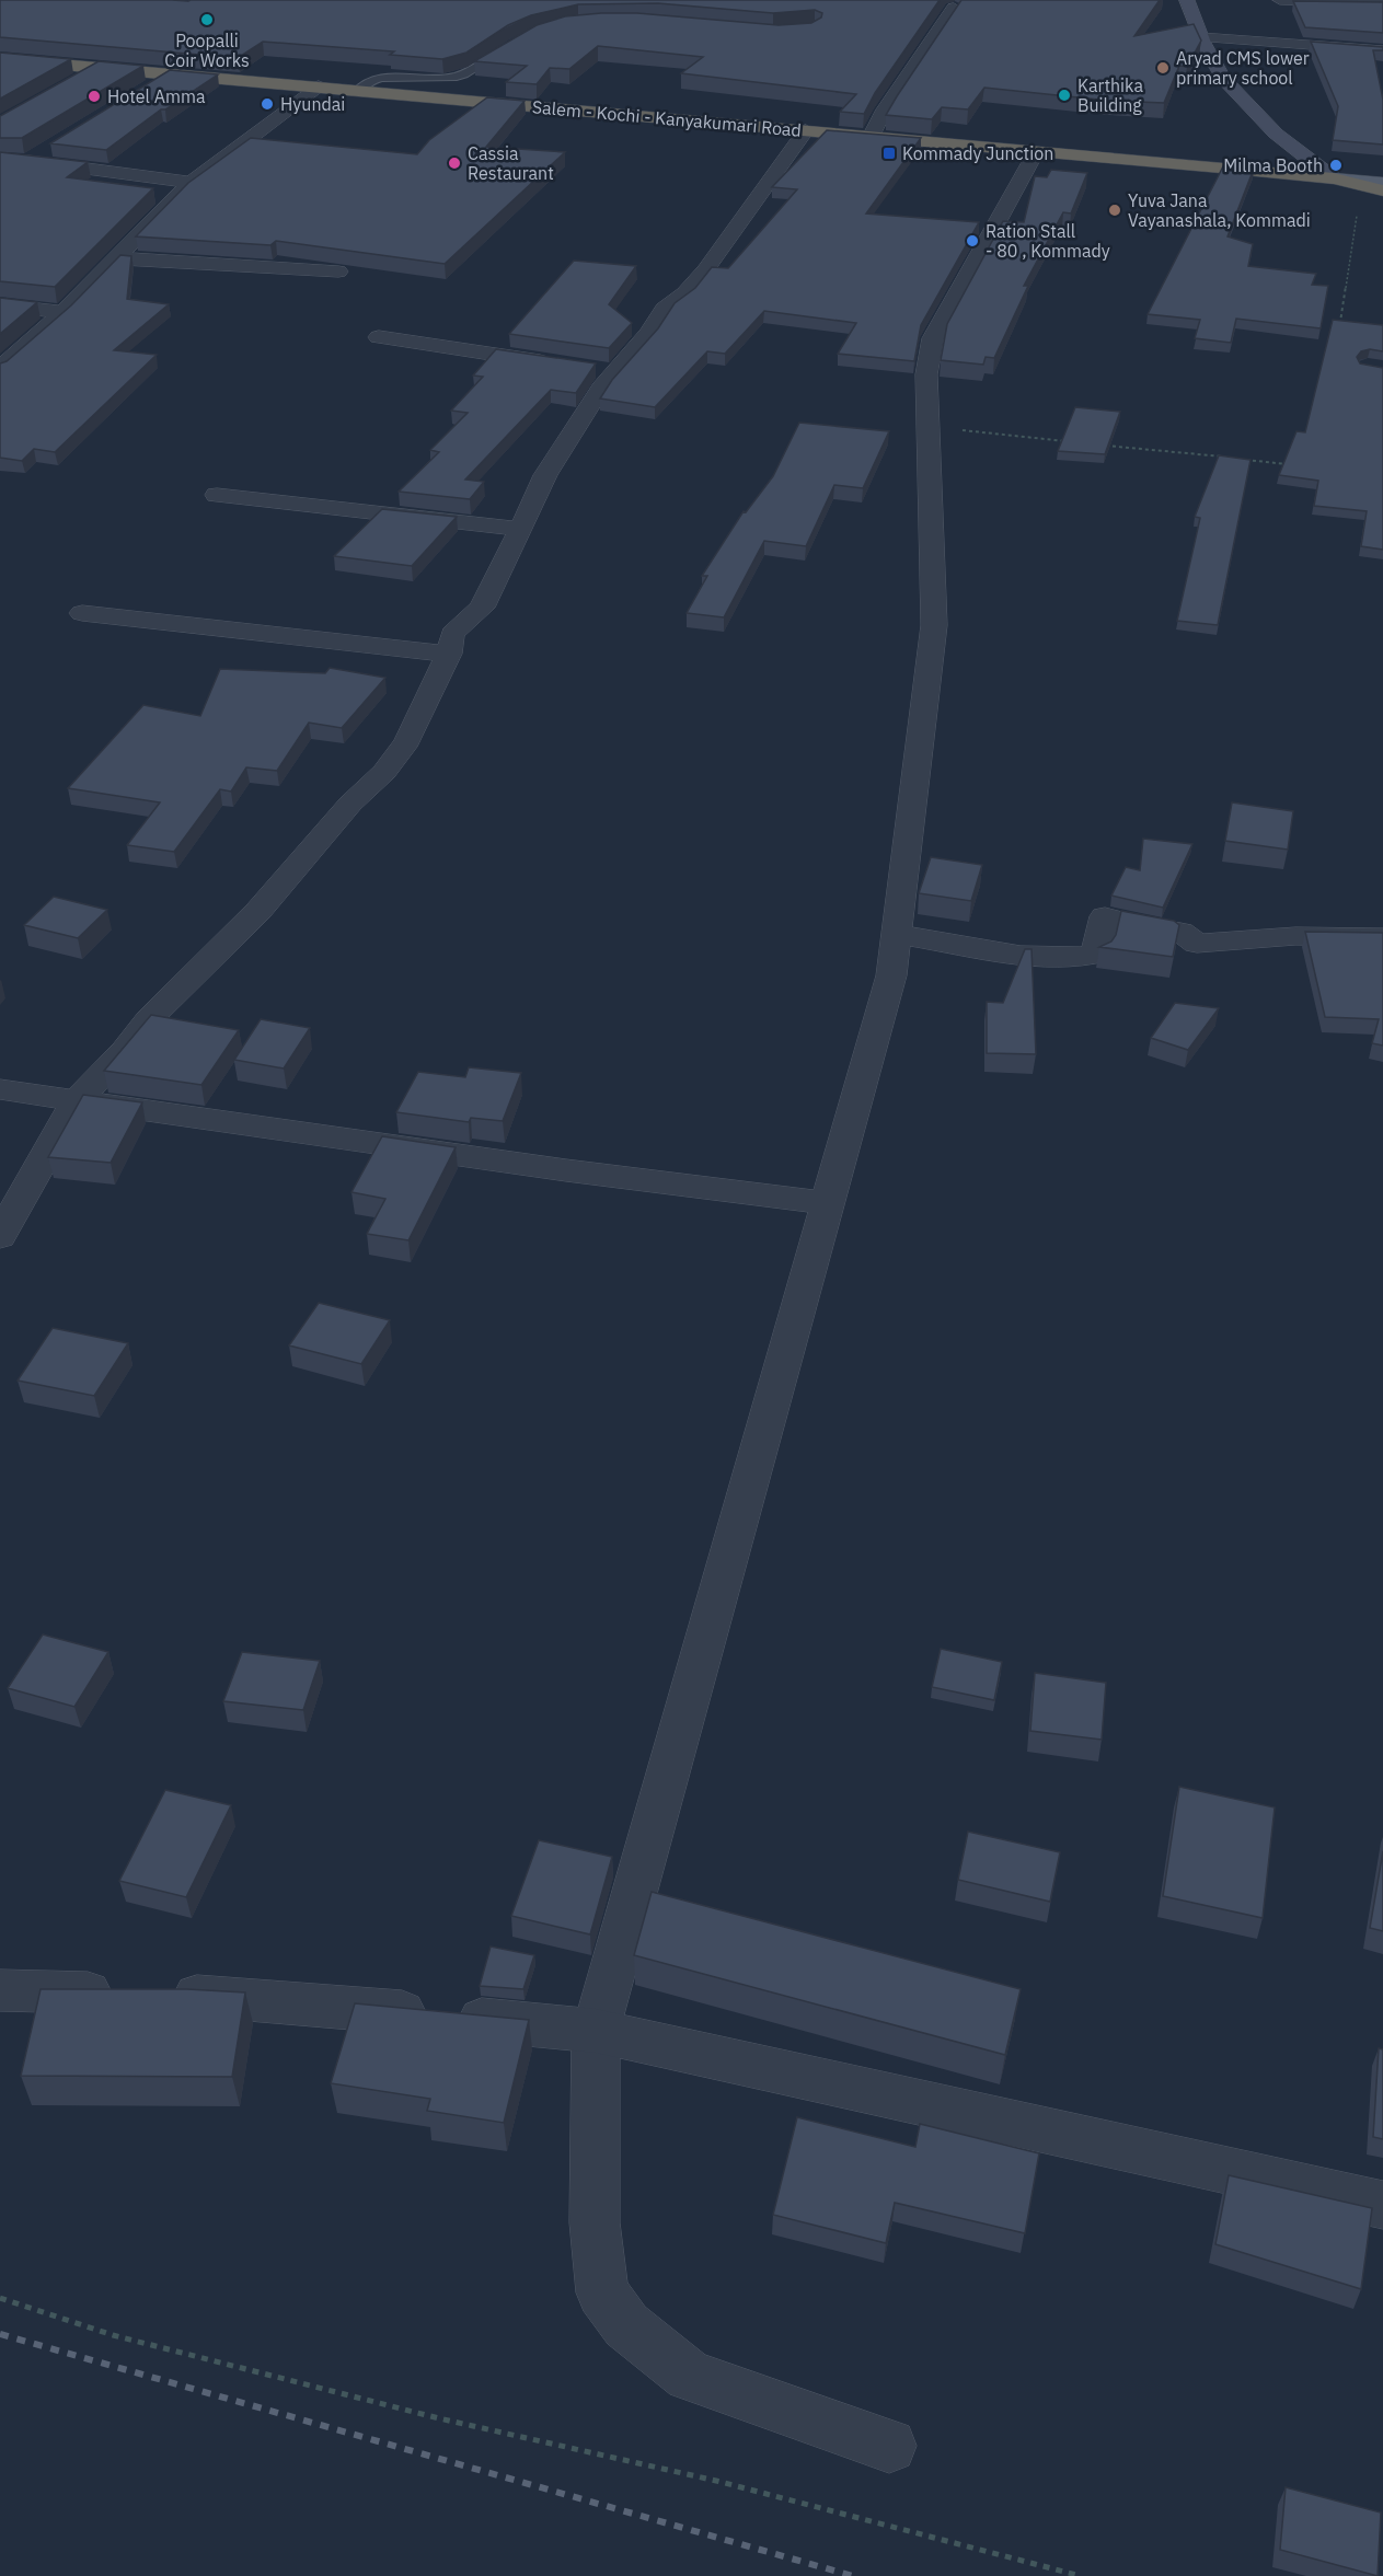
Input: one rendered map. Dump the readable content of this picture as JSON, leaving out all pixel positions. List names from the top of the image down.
{
  "streets": {
    "highway": ["Salem - Kochi - Kanyakumari Road"]
  },
  "places": {
    "other": [
      "Poopalli Coir Works",
      "Aryad CMS lower primary school",
      "Karthika Building",
      "Hotel Amma",
      "Hyundai",
      "Cassia Restaurant",
      "Milma Booth",
      "Yuva Jana Vayanashala, Kommadi",
      "Ration Stall - 80 , Kommady"
    ],
    "transit": ["Kommady Junction"]
  }
}
